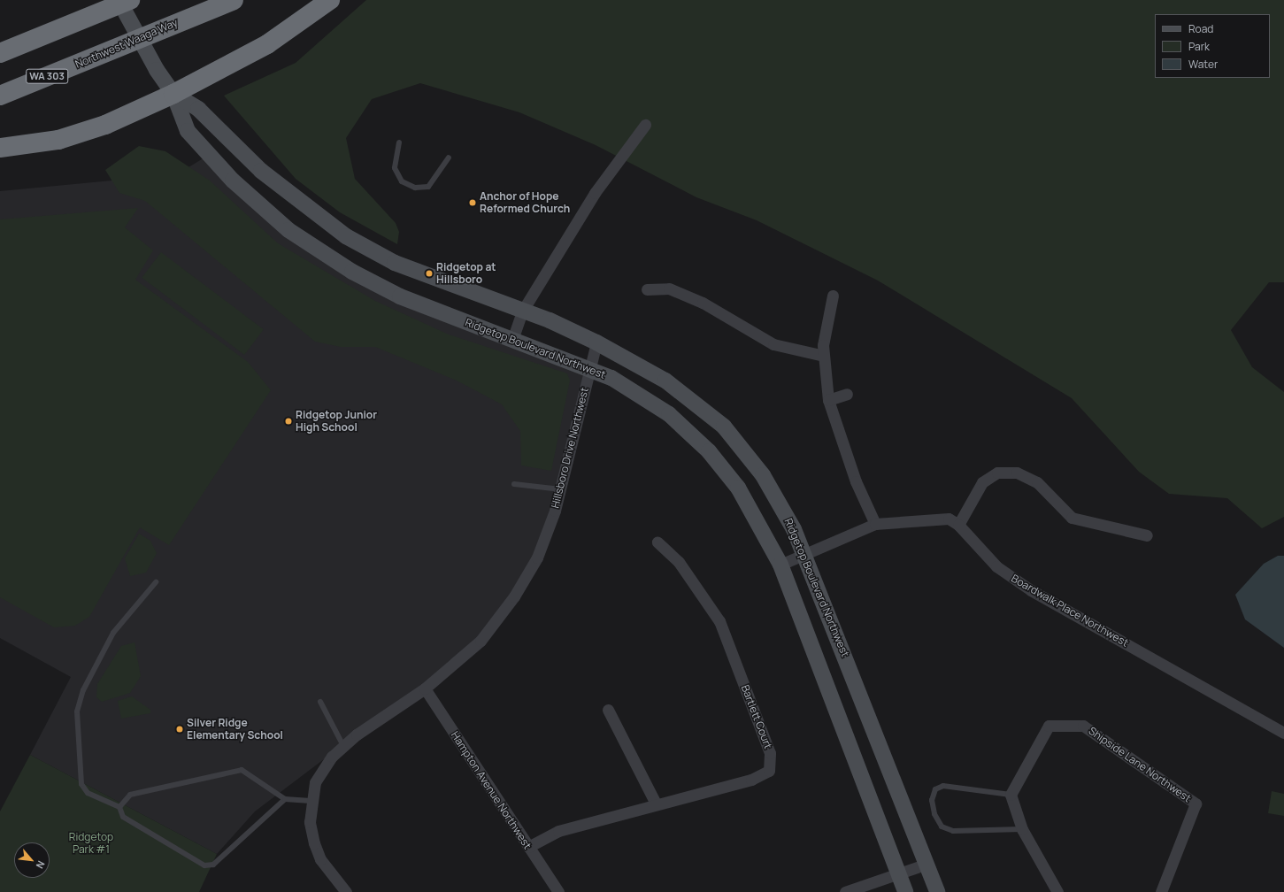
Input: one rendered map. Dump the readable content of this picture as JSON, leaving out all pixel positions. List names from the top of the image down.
{
  "streets": {
    "highway": ["Northwest Waaga Way", "WA 303"],
    "main road": ["Ridgetop Boulevard Northwest"],
    "street": [
      "Hillsboro Drive Northwest",
      "Boardwalk Place Northwest",
      "Bartlett Court",
      "Shipside Lane Northwest",
      "Hampton Avenue Northwest"
    ]
  },
  "crossings": [
    ["Ridgetop Boulevard Northwest", "Hillsboro Drive Northwest"],
    ["Ridgetop Boulevard Northwest", "Boardwalk Place Northwest"],
    ["Hillsboro Drive Northwest", "Hampton Avenue Northwest"],
    ["Bartlett Court", "Hampton Avenue Northwest"]
  ],
  "parks": ["Ridgetop Park #1"],
  "places": [
    "Anchor of Hope Reformed Church",
    "Ridgetop at Hillsboro",
    "Ridgetop Junior High School",
    "Silver Ridge Elementary School"
  ],
  "legend": ["Road", "Park", "Water"],
  "north": "bottom right"
}
